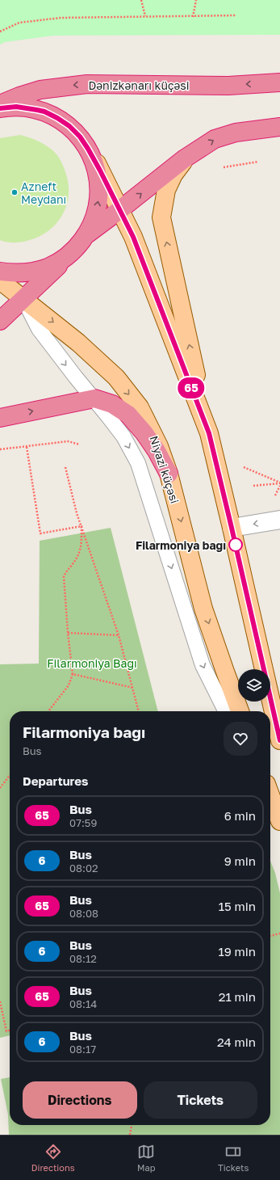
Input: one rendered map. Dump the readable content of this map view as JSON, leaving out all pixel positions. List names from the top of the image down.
{
  "streets": {
    "highway": ["Dənizkənarı küçəsi"],
    "main road": ["Niyazi küçəsi"]
  },
  "parks": ["Filarmoniya Bağı"],
  "places": ["Azneft Meydanı", "Filarmoniya bağı"],
  "lines": ["bus line 65"],
  "page": {
    "on_map": "65",
    "heading": [
      ["Filarmoniya bağı", "Bus"],
      "Departures"
    ],
    "list": [
      {
        "mark": "65",
        "name": "Bus",
        "note": "07:59",
        "value": "6 min"
      },
      {
        "mark": "6",
        "name": "Bus",
        "note": "08:02",
        "value": "9 min"
      },
      {
        "mark": "65",
        "name": "Bus",
        "note": "08:08",
        "value": "15 min"
      },
      {
        "mark": "6",
        "name": "Bus",
        "note": "08:12",
        "value": "19 min"
      },
      {
        "mark": "65",
        "name": "Bus",
        "note": "08:14",
        "value": "21 min"
      },
      {
        "mark": "6",
        "name": "Bus",
        "note": "08:17",
        "value": "24 min"
      }
    ],
    "buttons": ["Directions", "Tickets"],
    "tabs": ["Directions", "Map", "Tickets"]
  }
}
